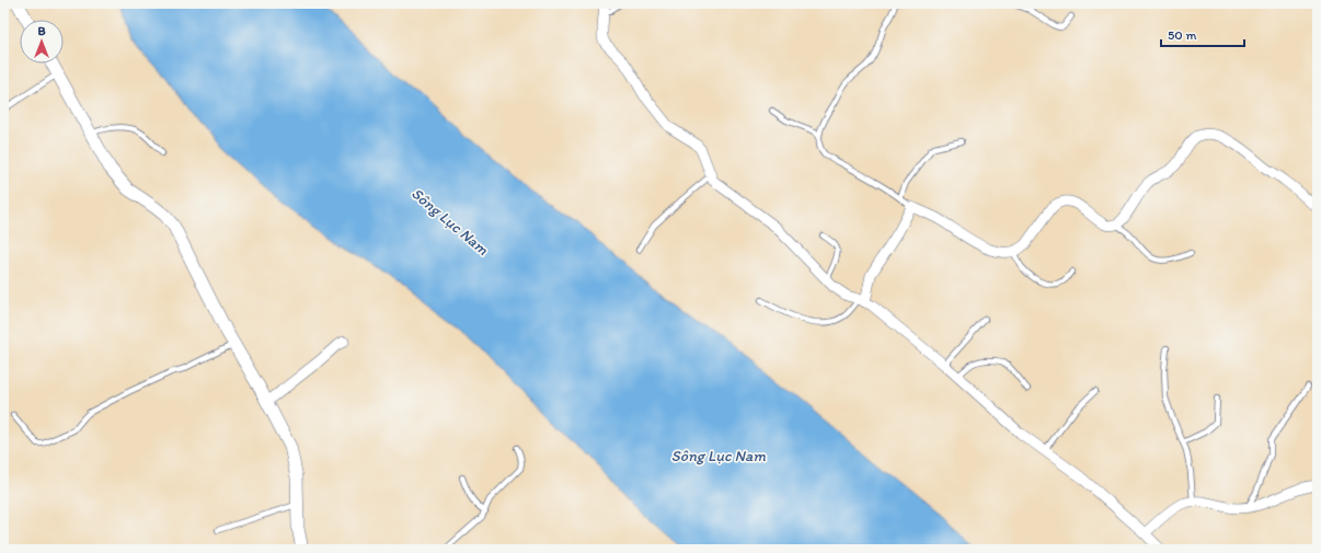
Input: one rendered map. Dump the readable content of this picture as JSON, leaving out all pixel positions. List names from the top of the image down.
{
  "water": ["Sông Lục Nam"],
  "scale_bar": "50 m",
  "north": "top"
}
